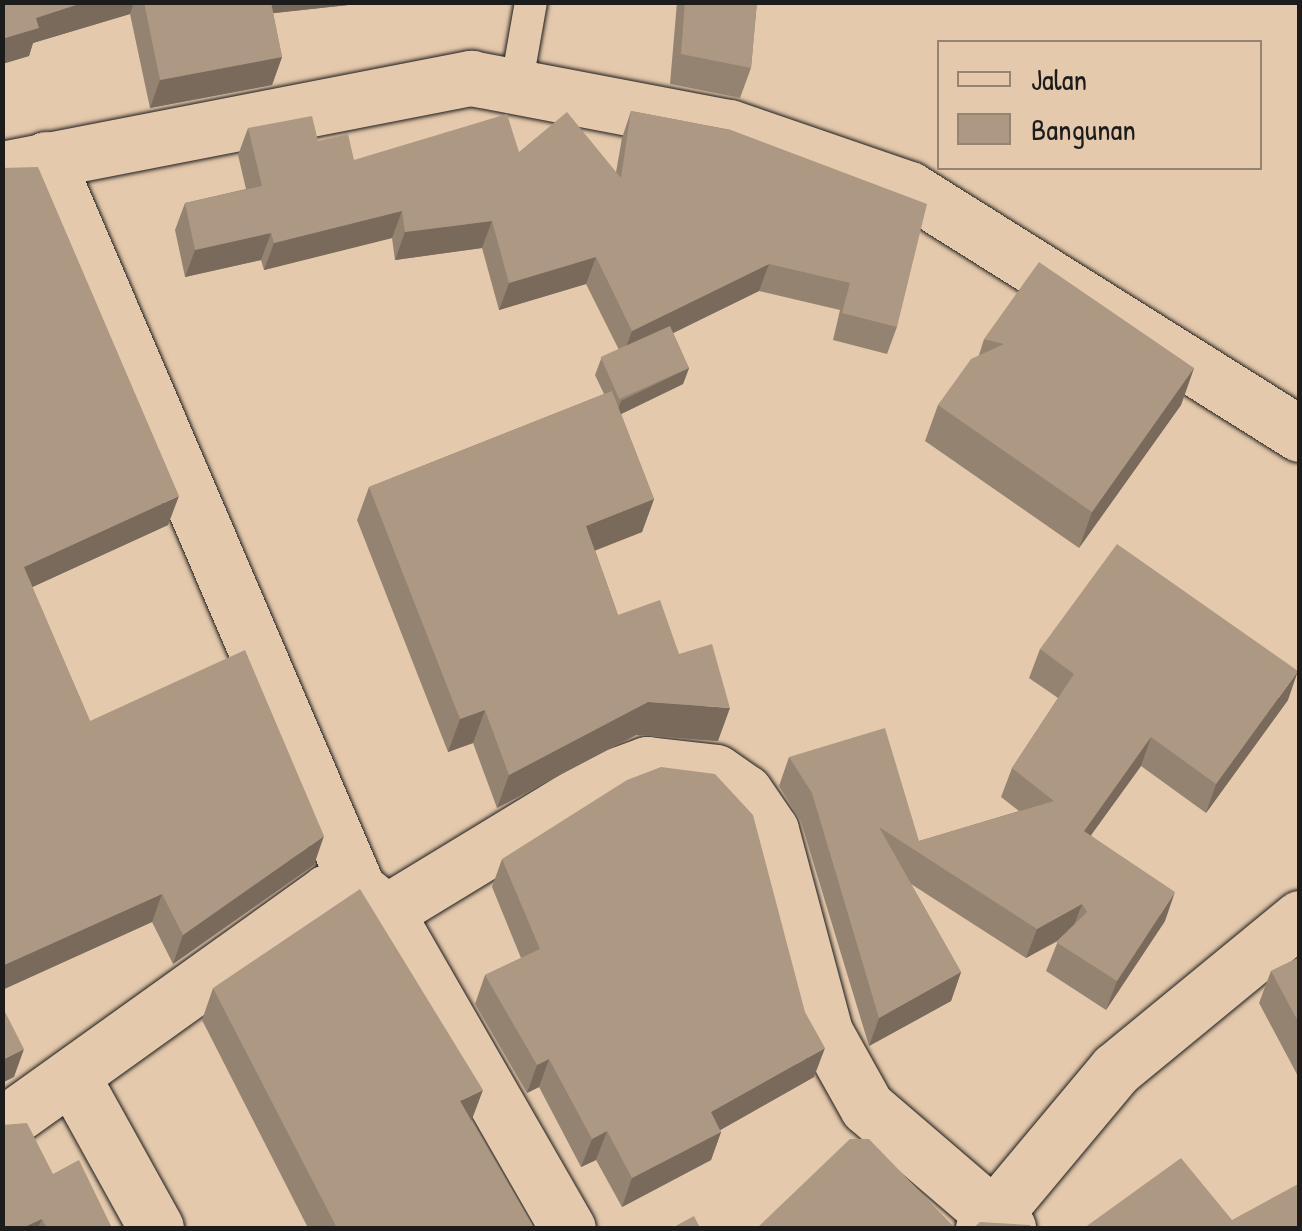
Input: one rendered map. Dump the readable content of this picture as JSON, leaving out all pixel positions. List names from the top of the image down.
{
  "legend": ["Jalan", "Bangunan"]
}
